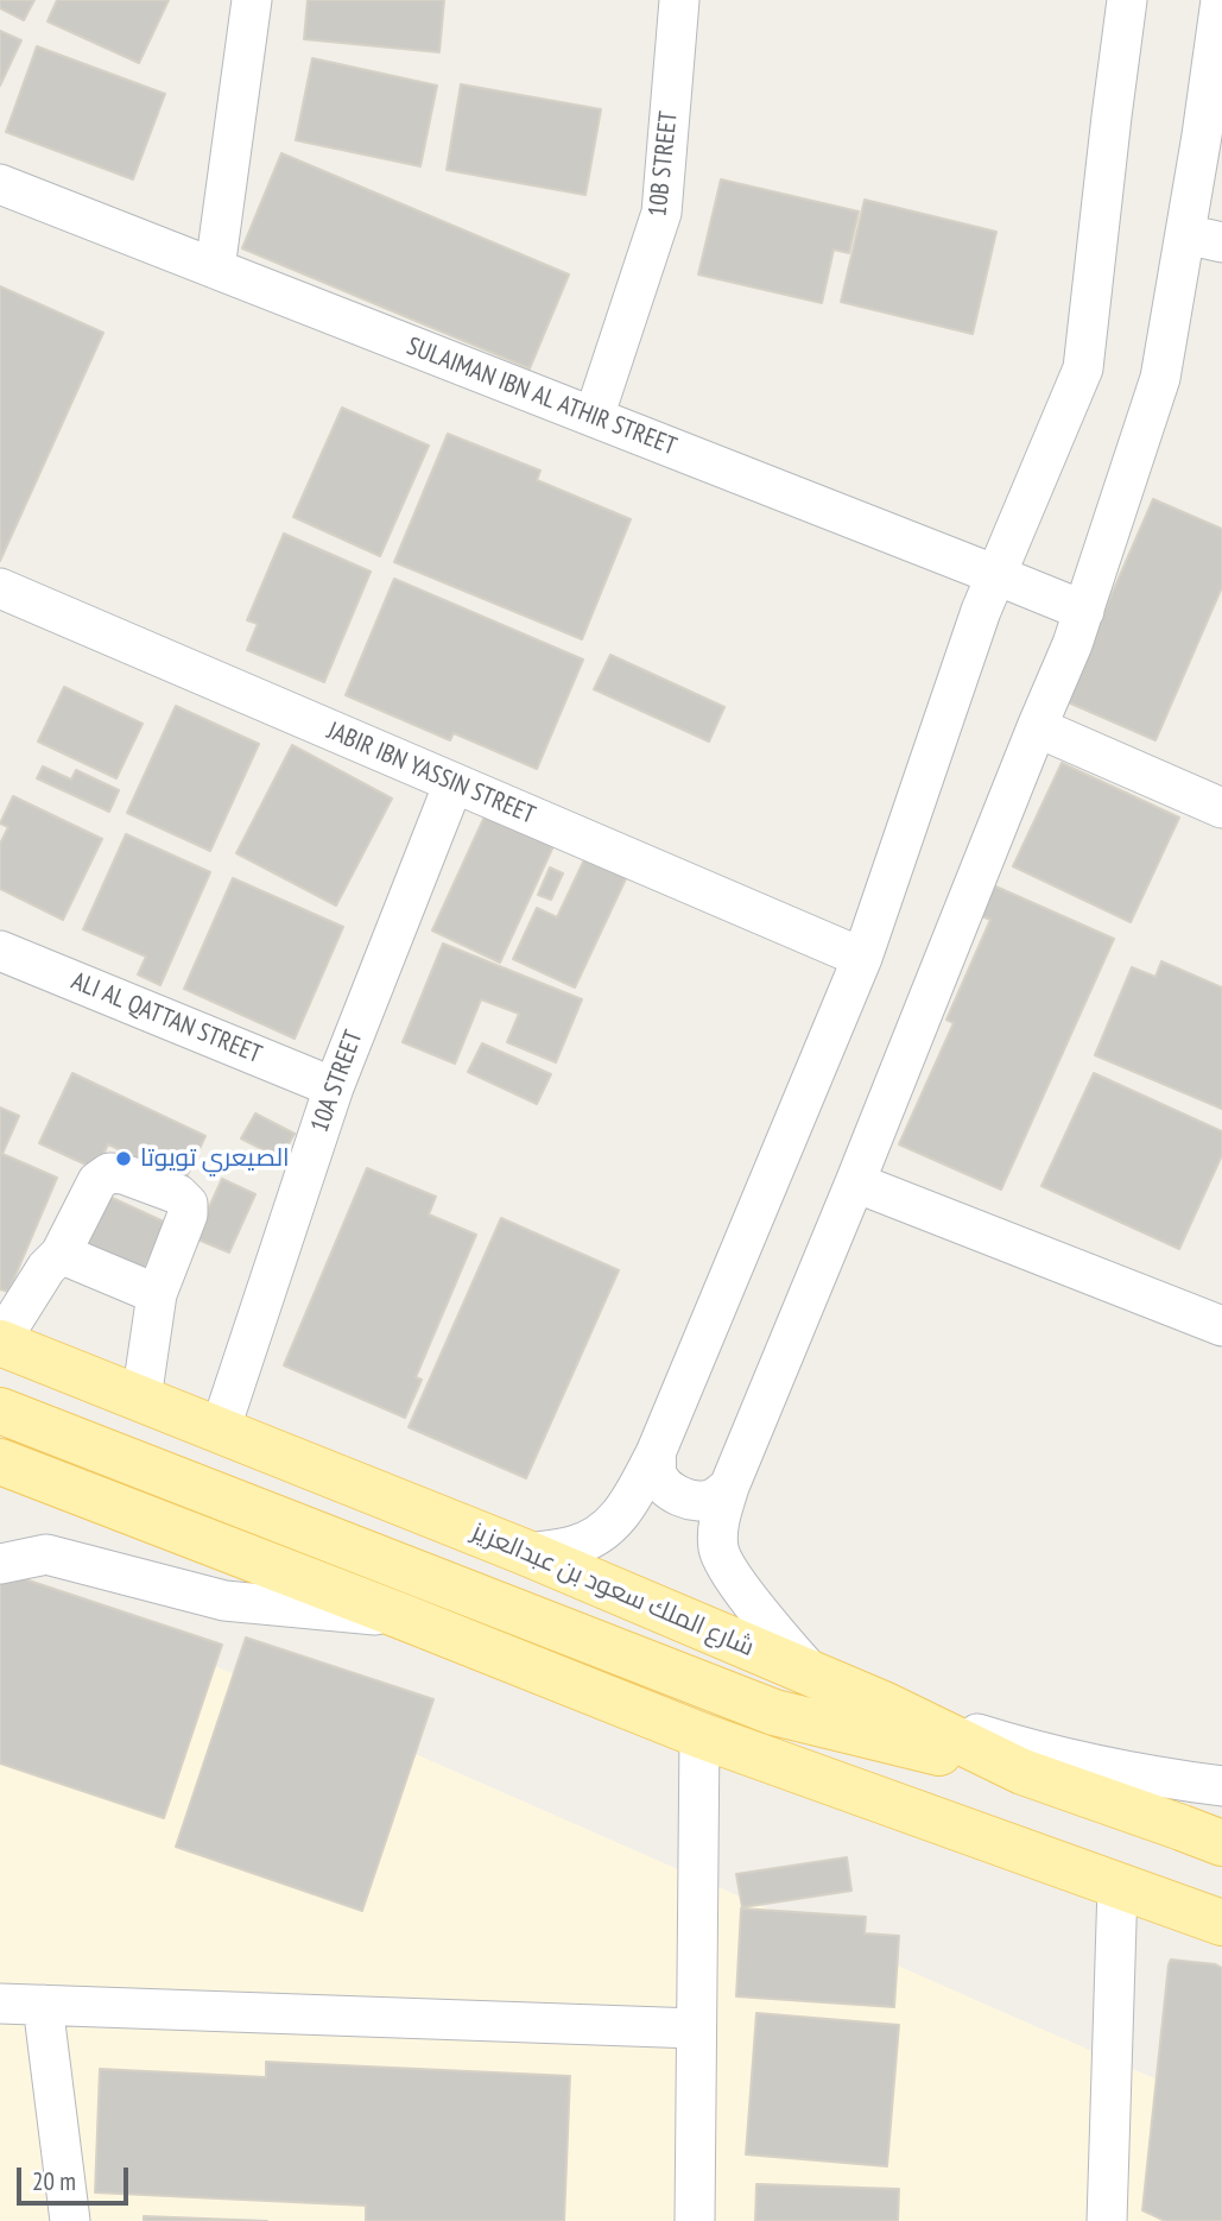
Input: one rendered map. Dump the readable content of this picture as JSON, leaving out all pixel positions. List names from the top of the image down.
{
  "streets": {
    "main road": ["شارع الملك سعود بن عبدالعزيز"],
    "street": [
      "10B STREET",
      "SULAIMAN IBN AL ATHIR STREET",
      "JABIR IBN YASSIN STREET",
      "ALI AL QATTAN STREET",
      "10A STREET"
    ]
  },
  "crossings": [
    ["10B STREET", "SULAIMAN IBN AL ATHIR STREET"],
    ["JABIR IBN YASSIN STREET", "10A STREET"],
    ["ALI AL QATTAN STREET", "10A STREET"],
    ["10A STREET", "شارع الملك سعود بن عبدالعزيز"]
  ],
  "places": ["الصيعري تويوتا"],
  "scale_bar": "20 m"
}
